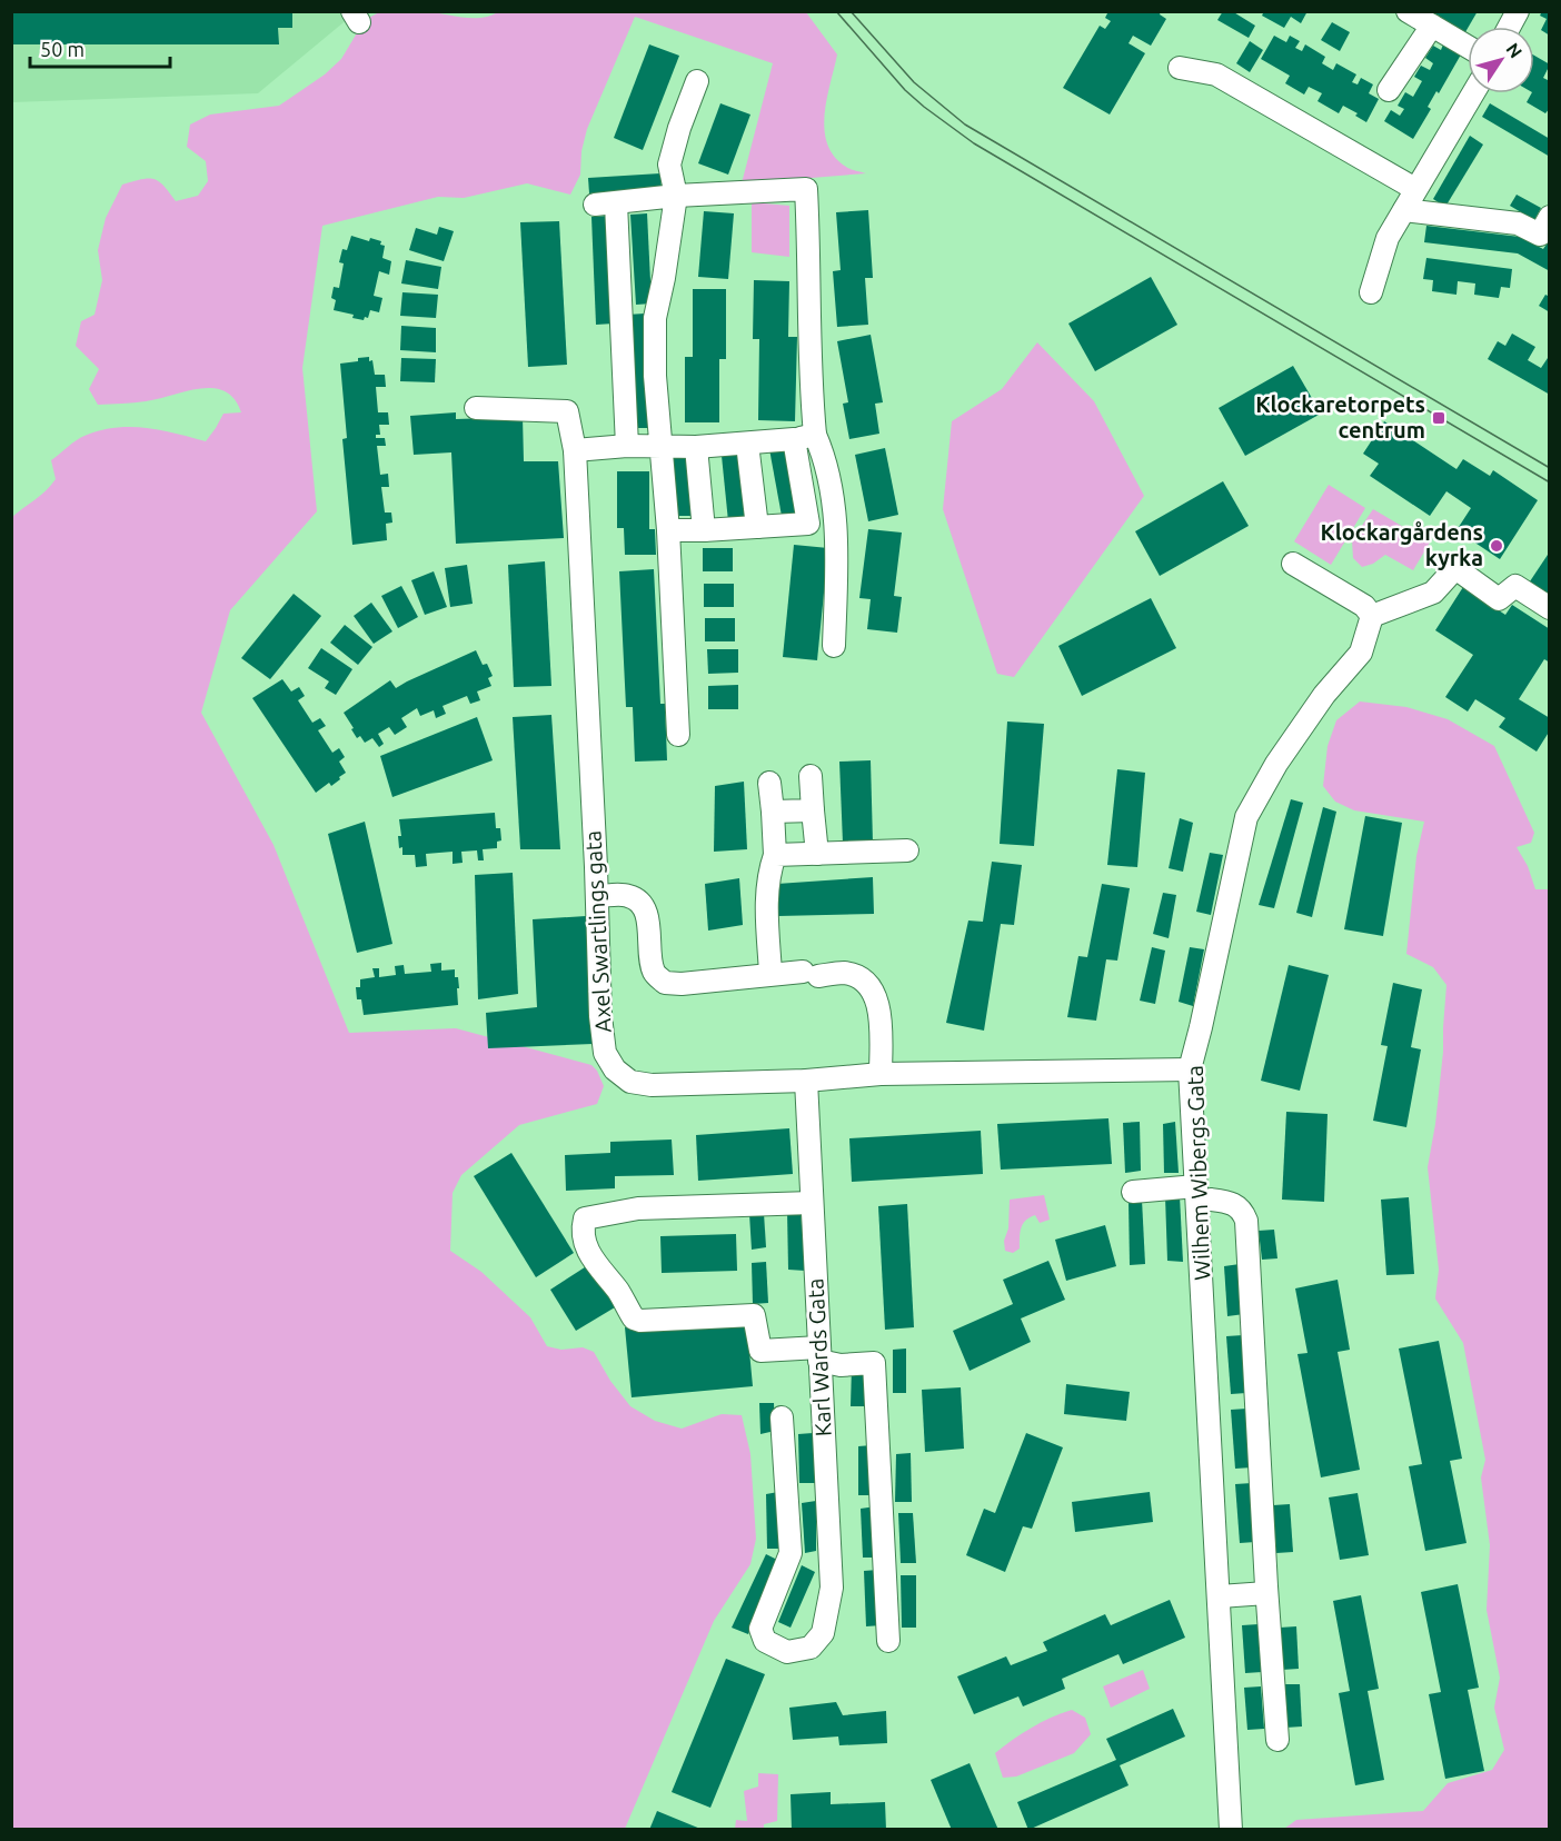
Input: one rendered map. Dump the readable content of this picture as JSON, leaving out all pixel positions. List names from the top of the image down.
{
  "streets": {
    "street": ["Axel Swartlings gata", "Wilhem Wibergs Gata", "Karl Wards Gata"]
  },
  "crossings": [
    ["Axel Swartlings gata", "Wilhem Wibergs Gata"],
    ["Axel Swartlings gata", "Karl Wards Gata"]
  ],
  "places": {
    "transit": ["Klockaretorpets centrum"],
    "other": ["Klockargårdens kyrka"]
  },
  "scale_bar": "50 m",
  "north": "top right"
}
